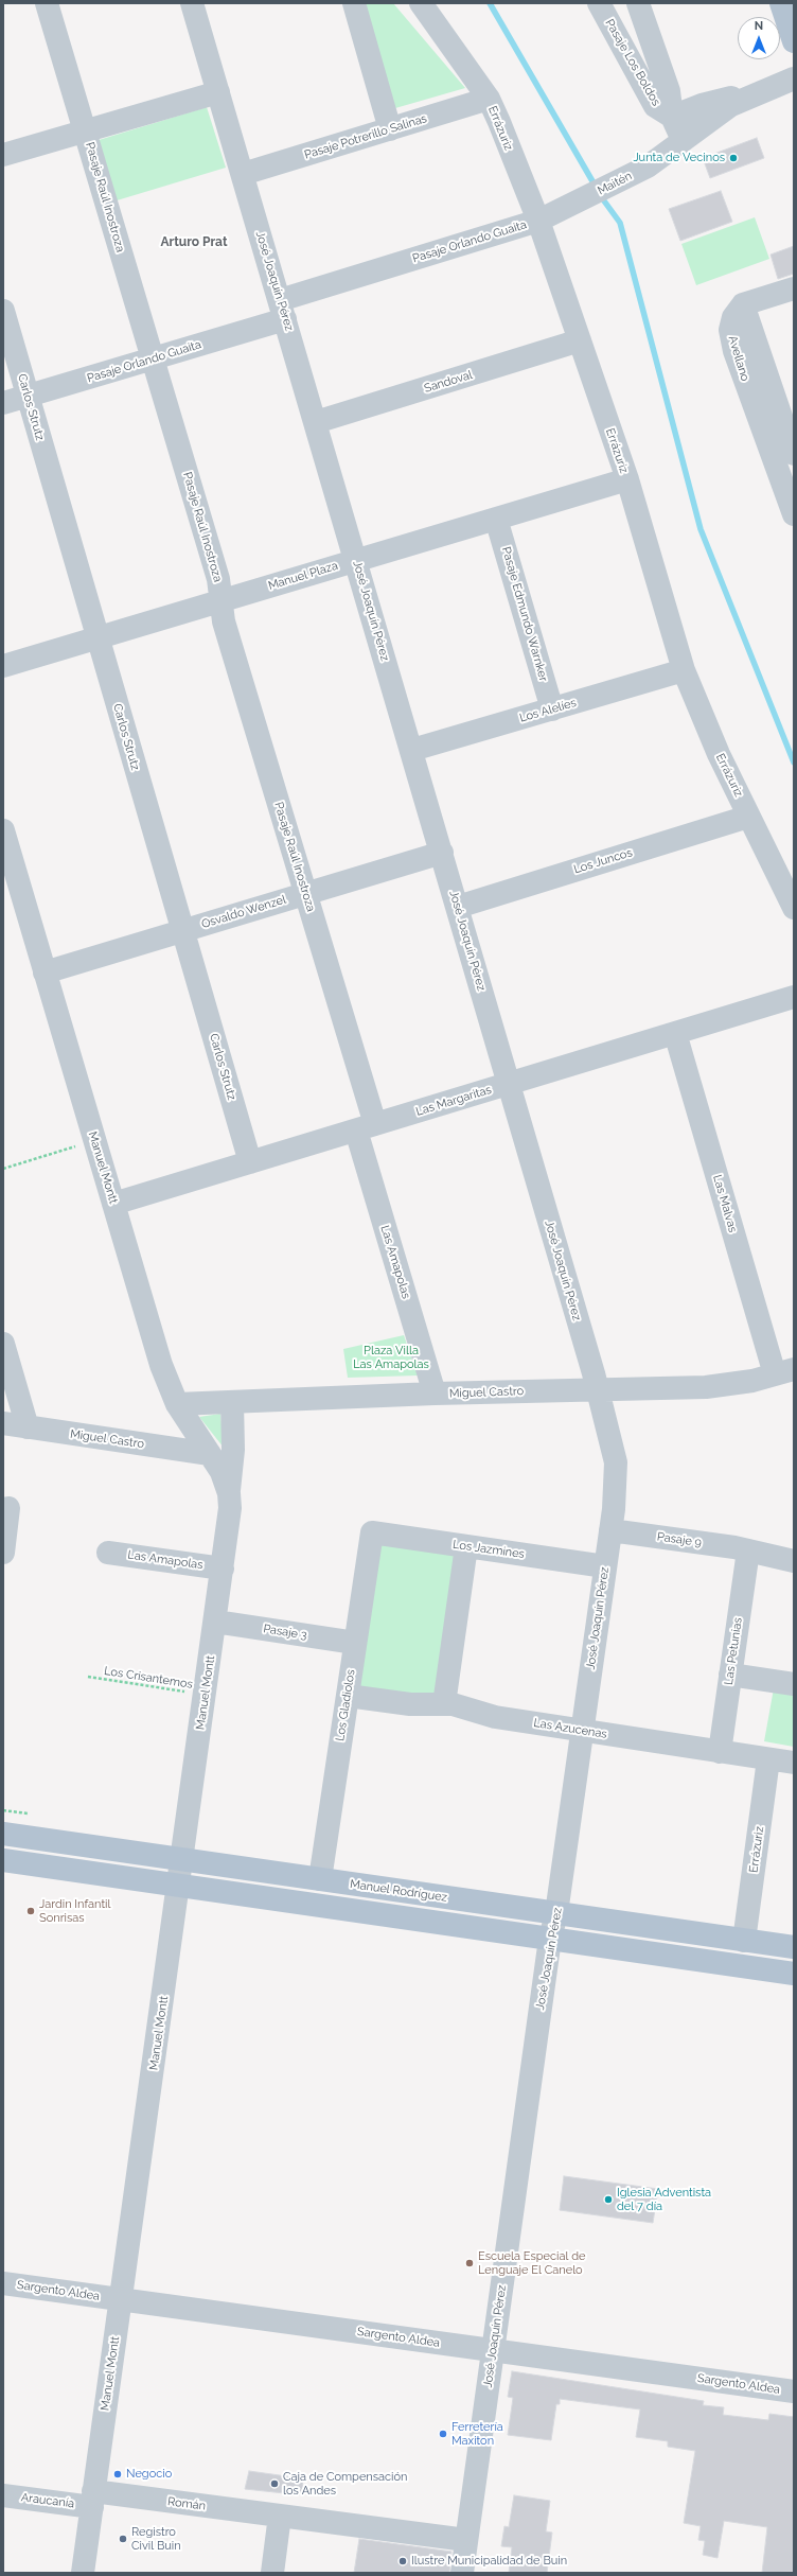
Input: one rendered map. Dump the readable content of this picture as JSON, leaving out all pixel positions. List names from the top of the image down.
{
  "streets": {
    "main road": ["Manuel Rodríguez"],
    "street": [
      "Pasaje Los Boldos",
      "Errázuriz",
      "Pasaje Potrerillo Salinas",
      "Maitén",
      "Pasaje Raúl Inostroza",
      "Pasaje Orlando Guaita",
      "José Joaquín Pérez",
      "Avellano",
      "Sandoval",
      "Carlos Strutz",
      "Manuel Plaza",
      "Pasaje Edmundo Warnker",
      "Los Alelíes",
      "Los Juncos",
      "Osvaldo Wenzel",
      "Las Margaritas",
      "Manuel Montt",
      "Las Malvas",
      "Las Amapolas",
      "Miguel Castro",
      "Pasaje 9",
      "Los Jazmines",
      "Pasaje 3",
      "Las Petunias",
      "Los Gladiolos",
      "Las Azucenas",
      "Sargento Aldea",
      "Araucanía",
      "Román"
    ],
    "path": ["Los Crisantemos"]
  },
  "crossings": [
    ["Pasaje Los Boldos", "Maitén"],
    ["Errázuriz", "Pasaje Potrerillo Salinas"],
    ["Errázuriz", "Maitén"],
    ["Errázuriz", "Pasaje Orlando Guaita"],
    ["Errázuriz", "Sandoval"],
    ["Errázuriz", "Manuel Plaza"],
    ["Errázuriz", "Los Alelíes"],
    ["Errázuriz", "Los Juncos"],
    ["Errázuriz", "Las Azucenas"],
    ["Errázuriz", "Manuel Rodríguez"],
    ["Pasaje Potrerillo Salinas", "José Joaquín Pérez"],
    ["Maitén", "Pasaje Orlando Guaita"],
    ["Pasaje Raúl Inostroza", "Pasaje Orlando Guaita"],
    ["Pasaje Raúl Inostroza", "Manuel Plaza"],
    ["Pasaje Raúl Inostroza", "Osvaldo Wenzel"],
    ["Pasaje Raúl Inostroza", "Las Margaritas"],
    ["Pasaje Raúl Inostroza", "Las Amapolas"],
    ["Pasaje Orlando Guaita", "José Joaquín Pérez"],
    ["Pasaje Orlando Guaita", "Carlos Strutz"],
    ["José Joaquín Pérez", "Sandoval"],
    ["José Joaquín Pérez", "Manuel Plaza"],
    ["José Joaquín Pérez", "Los Alelíes"],
    ["José Joaquín Pérez", "Los Juncos"],
    ["José Joaquín Pérez", "Osvaldo Wenzel"],
    ["José Joaquín Pérez", "Las Margaritas"],
    ["José Joaquín Pérez", "Miguel Castro"],
    ["José Joaquín Pérez", "Pasaje 9"],
    ["José Joaquín Pérez", "Los Jazmines"],
    ["José Joaquín Pérez", "Las Azucenas"],
    ["José Joaquín Pérez", "Manuel Rodríguez"],
    ["José Joaquín Pérez", "Sargento Aldea"],
    ["José Joaquín Pérez", "Román"],
    ["Carlos Strutz", "Manuel Plaza"],
    ["Carlos Strutz", "Osvaldo Wenzel"],
    ["Carlos Strutz", "Las Margaritas"],
    ["Manuel Plaza", "Pasaje Edmundo Warnker"],
    ["Pasaje Edmundo Warnker", "Los Alelíes"],
    ["Osvaldo Wenzel", "Manuel Montt"],
    ["Las Margaritas", "Manuel Montt"],
    ["Las Margaritas", "Las Malvas"],
    ["Las Margaritas", "Las Amapolas"],
    ["Manuel Montt", "Las Amapolas"],
    ["Manuel Montt", "Miguel Castro"],
    ["Manuel Montt", "Pasaje 3"],
    ["Manuel Montt", "Los Crisantemos"],
    ["Manuel Montt", "Manuel Rodríguez"],
    ["Manuel Montt", "Sargento Aldea"],
    ["Manuel Montt", "Araucanía"],
    ["Manuel Montt", "Román"],
    ["Las Malvas", "Miguel Castro"],
    ["Las Amapolas", "Miguel Castro"],
    ["Pasaje 9", "Las Petunias"],
    ["Los Jazmines", "Los Gladiolos"],
    ["Pasaje 3", "Los Gladiolos"],
    ["Las Petunias", "Las Azucenas"],
    ["Los Gladiolos", "Las Azucenas"],
    ["Los Gladiolos", "Manuel Rodríguez"],
    ["Araucanía", "Román"]
  ],
  "districts": ["Arturo Prat"],
  "parks": ["Plaza Villa Las Amapolas"],
  "places": [
    "Junta de Vecinos",
    "Jardin Infantil Sonrisas",
    "Iglesia Adventista del 7 día",
    "Escuela Especial de Lenguaje El Canelo",
    "Ferretería Maxiton",
    "Negocio",
    "Caja de Compensación los Andes",
    "Registro Civil Buin",
    "Ilustre Municipalidad de Buin"
  ],
  "north": "top"
}
